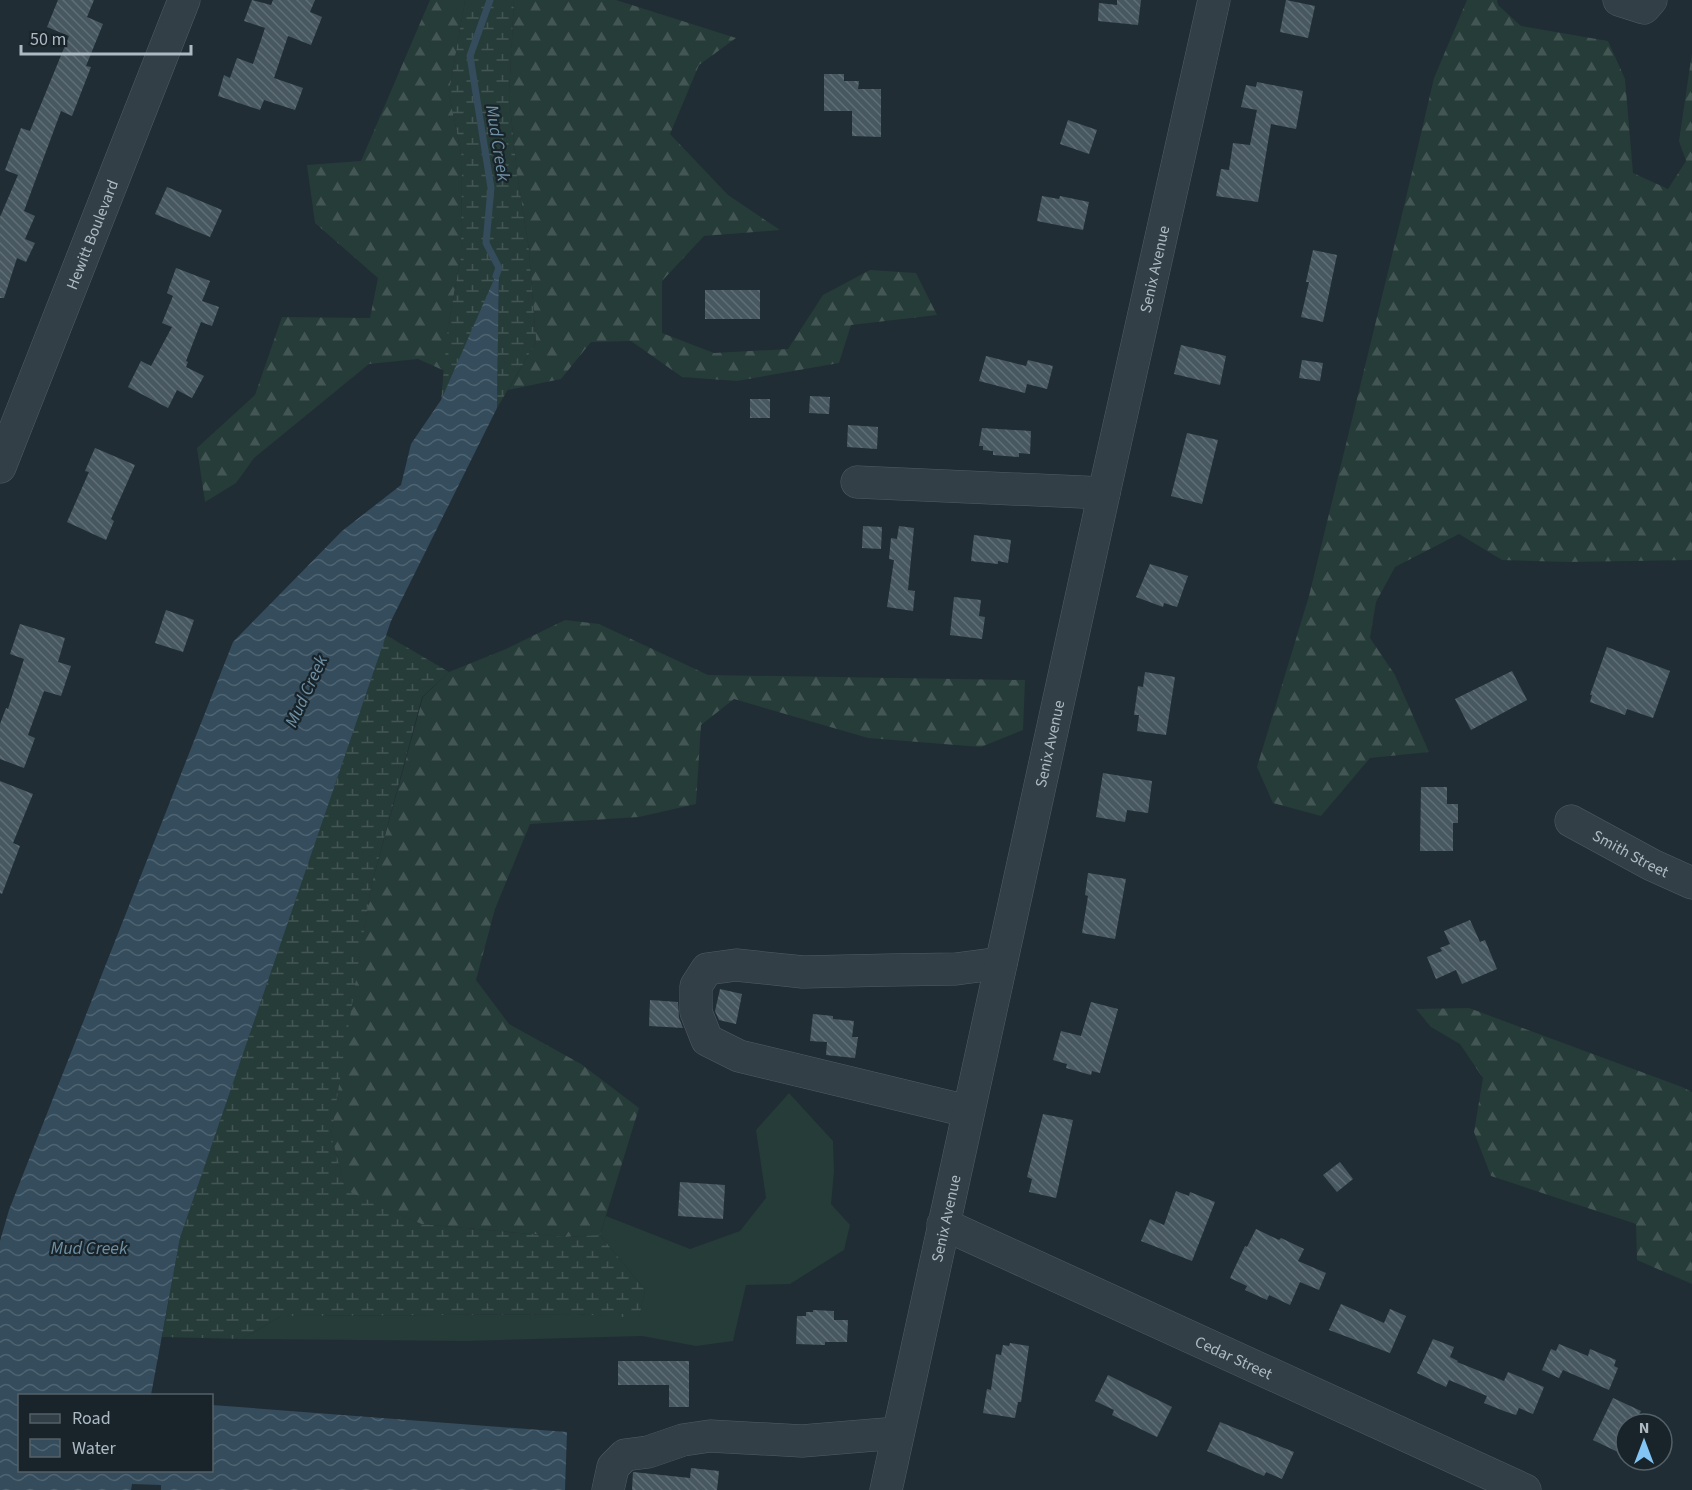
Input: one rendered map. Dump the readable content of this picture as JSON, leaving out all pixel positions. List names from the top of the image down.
{
  "streets": {
    "street": [
      "Hewitt Boulevard",
      "Senix Avenue",
      "Smith Street",
      "Cedar Street"
    ]
  },
  "crossings": [
    ["Senix Avenue", "Cedar Street"]
  ],
  "water": ["Mud Creek"],
  "legend": ["Road", "Water"],
  "scale_bar": "50 m",
  "north": "top"
}
